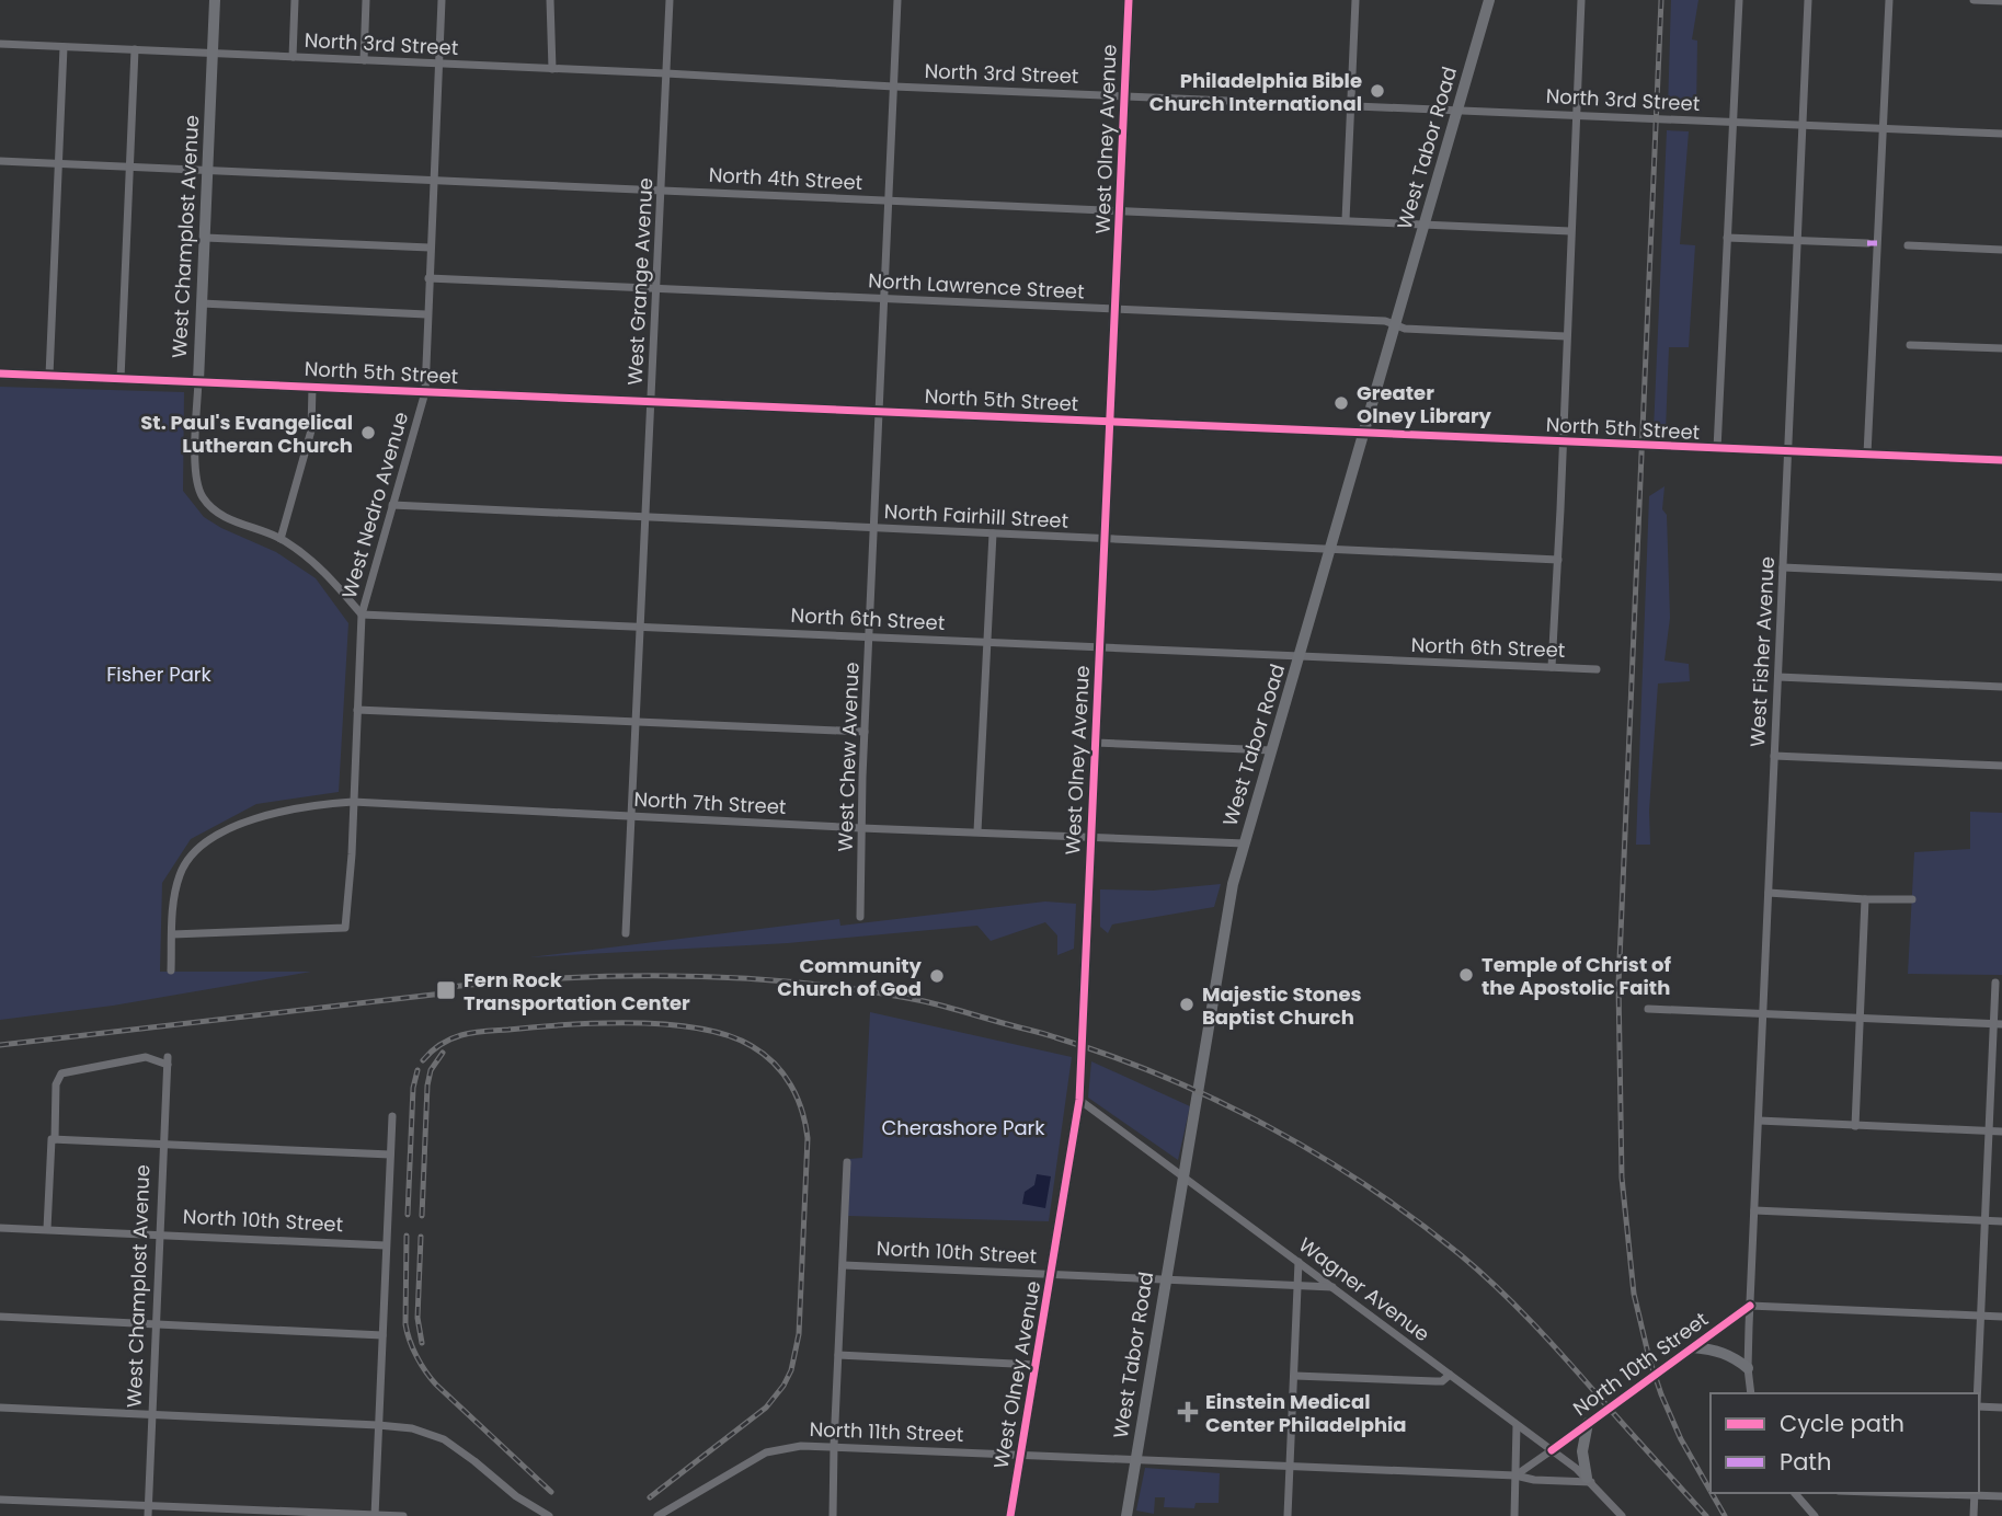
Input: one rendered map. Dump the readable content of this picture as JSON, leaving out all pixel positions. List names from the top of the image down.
{
  "streets": {
    "street": [
      "North 3rd Street",
      "West Olney Avenue",
      "West Tabor Road",
      "North 4th Street",
      "West Champlost Avenue",
      "West Grange Avenue",
      "North Lawrence Street",
      "North 5th Street",
      "West Nedro Avenue",
      "North Fairhill Street",
      "North 6th Street",
      "West Fisher Avenue",
      "West Chew Avenue",
      "North 7th Street",
      "North 10th Street",
      "Wagner Avenue",
      "North 11th Street"
    ]
  },
  "crossings": [
    ["North 3rd Street", "West Olney Avenue"],
    ["North 3rd Street", "West Tabor Road"],
    ["North 3rd Street", "West Champlost Avenue"],
    ["North 3rd Street", "West Grange Avenue"],
    ["North 3rd Street", "West Nedro Avenue"],
    ["North 3rd Street", "West Fisher Avenue"],
    ["North 3rd Street", "West Chew Avenue"],
    ["West Olney Avenue", "North 4th Street"],
    ["West Olney Avenue", "North Lawrence Street"],
    ["West Olney Avenue", "North 5th Street"],
    ["West Olney Avenue", "North Fairhill Street"],
    ["West Olney Avenue", "North 6th Street"],
    ["West Olney Avenue", "North 7th Street"],
    ["West Olney Avenue", "North 10th Street"],
    ["West Olney Avenue", "Wagner Avenue"],
    ["West Olney Avenue", "North 11th Street"],
    ["West Tabor Road", "North 4th Street"],
    ["West Tabor Road", "North Lawrence Street"],
    ["West Tabor Road", "North 5th Street"],
    ["West Tabor Road", "North Fairhill Street"],
    ["West Tabor Road", "North 6th Street"],
    ["West Tabor Road", "North 7th Street"],
    ["West Tabor Road", "North 10th Street"],
    ["West Tabor Road", "Wagner Avenue"],
    ["West Tabor Road", "North 11th Street"],
    ["North 4th Street", "West Champlost Avenue"],
    ["North 4th Street", "West Grange Avenue"],
    ["North 4th Street", "West Nedro Avenue"],
    ["North 4th Street", "West Chew Avenue"],
    ["West Champlost Avenue", "North 5th Street"],
    ["West Champlost Avenue", "North 10th Street"],
    ["West Grange Avenue", "North Lawrence Street"],
    ["West Grange Avenue", "North 5th Street"],
    ["West Grange Avenue", "North Fairhill Street"],
    ["West Grange Avenue", "North 6th Street"],
    ["West Grange Avenue", "North 7th Street"],
    ["North Lawrence Street", "West Nedro Avenue"],
    ["North Lawrence Street", "West Chew Avenue"],
    ["North 5th Street", "West Nedro Avenue"],
    ["North 5th Street", "West Fisher Avenue"],
    ["North 5th Street", "West Chew Avenue"],
    ["West Nedro Avenue", "North Fairhill Street"],
    ["West Nedro Avenue", "North 6th Street"],
    ["West Nedro Avenue", "North 7th Street"],
    ["North Fairhill Street", "West Chew Avenue"],
    ["North 6th Street", "West Chew Avenue"],
    ["West Fisher Avenue", "North 10th Street"],
    ["West Chew Avenue", "North 7th Street"],
    ["North 10th Street", "Wagner Avenue"],
    ["North 10th Street", "North 11th Street"],
    ["Wagner Avenue", "North 11th Street"]
  ],
  "parks": ["Fisher Park", "Cherashore Park"],
  "places": {
    "other": [
      "Philadelphia Bible Church International",
      "Greater Olney Library",
      "St. Paul's Evangelical Lutheran Church",
      "Temple of Christ of the Apostolic Faith",
      "Community Church of God",
      "Majestic Stones Baptist Church"
    ],
    "transit": ["Fern Rock Transportation Center"],
    "health": ["Einstein Medical Center Philadelphia"]
  },
  "legend": ["Cycle path", "Path"]
}
